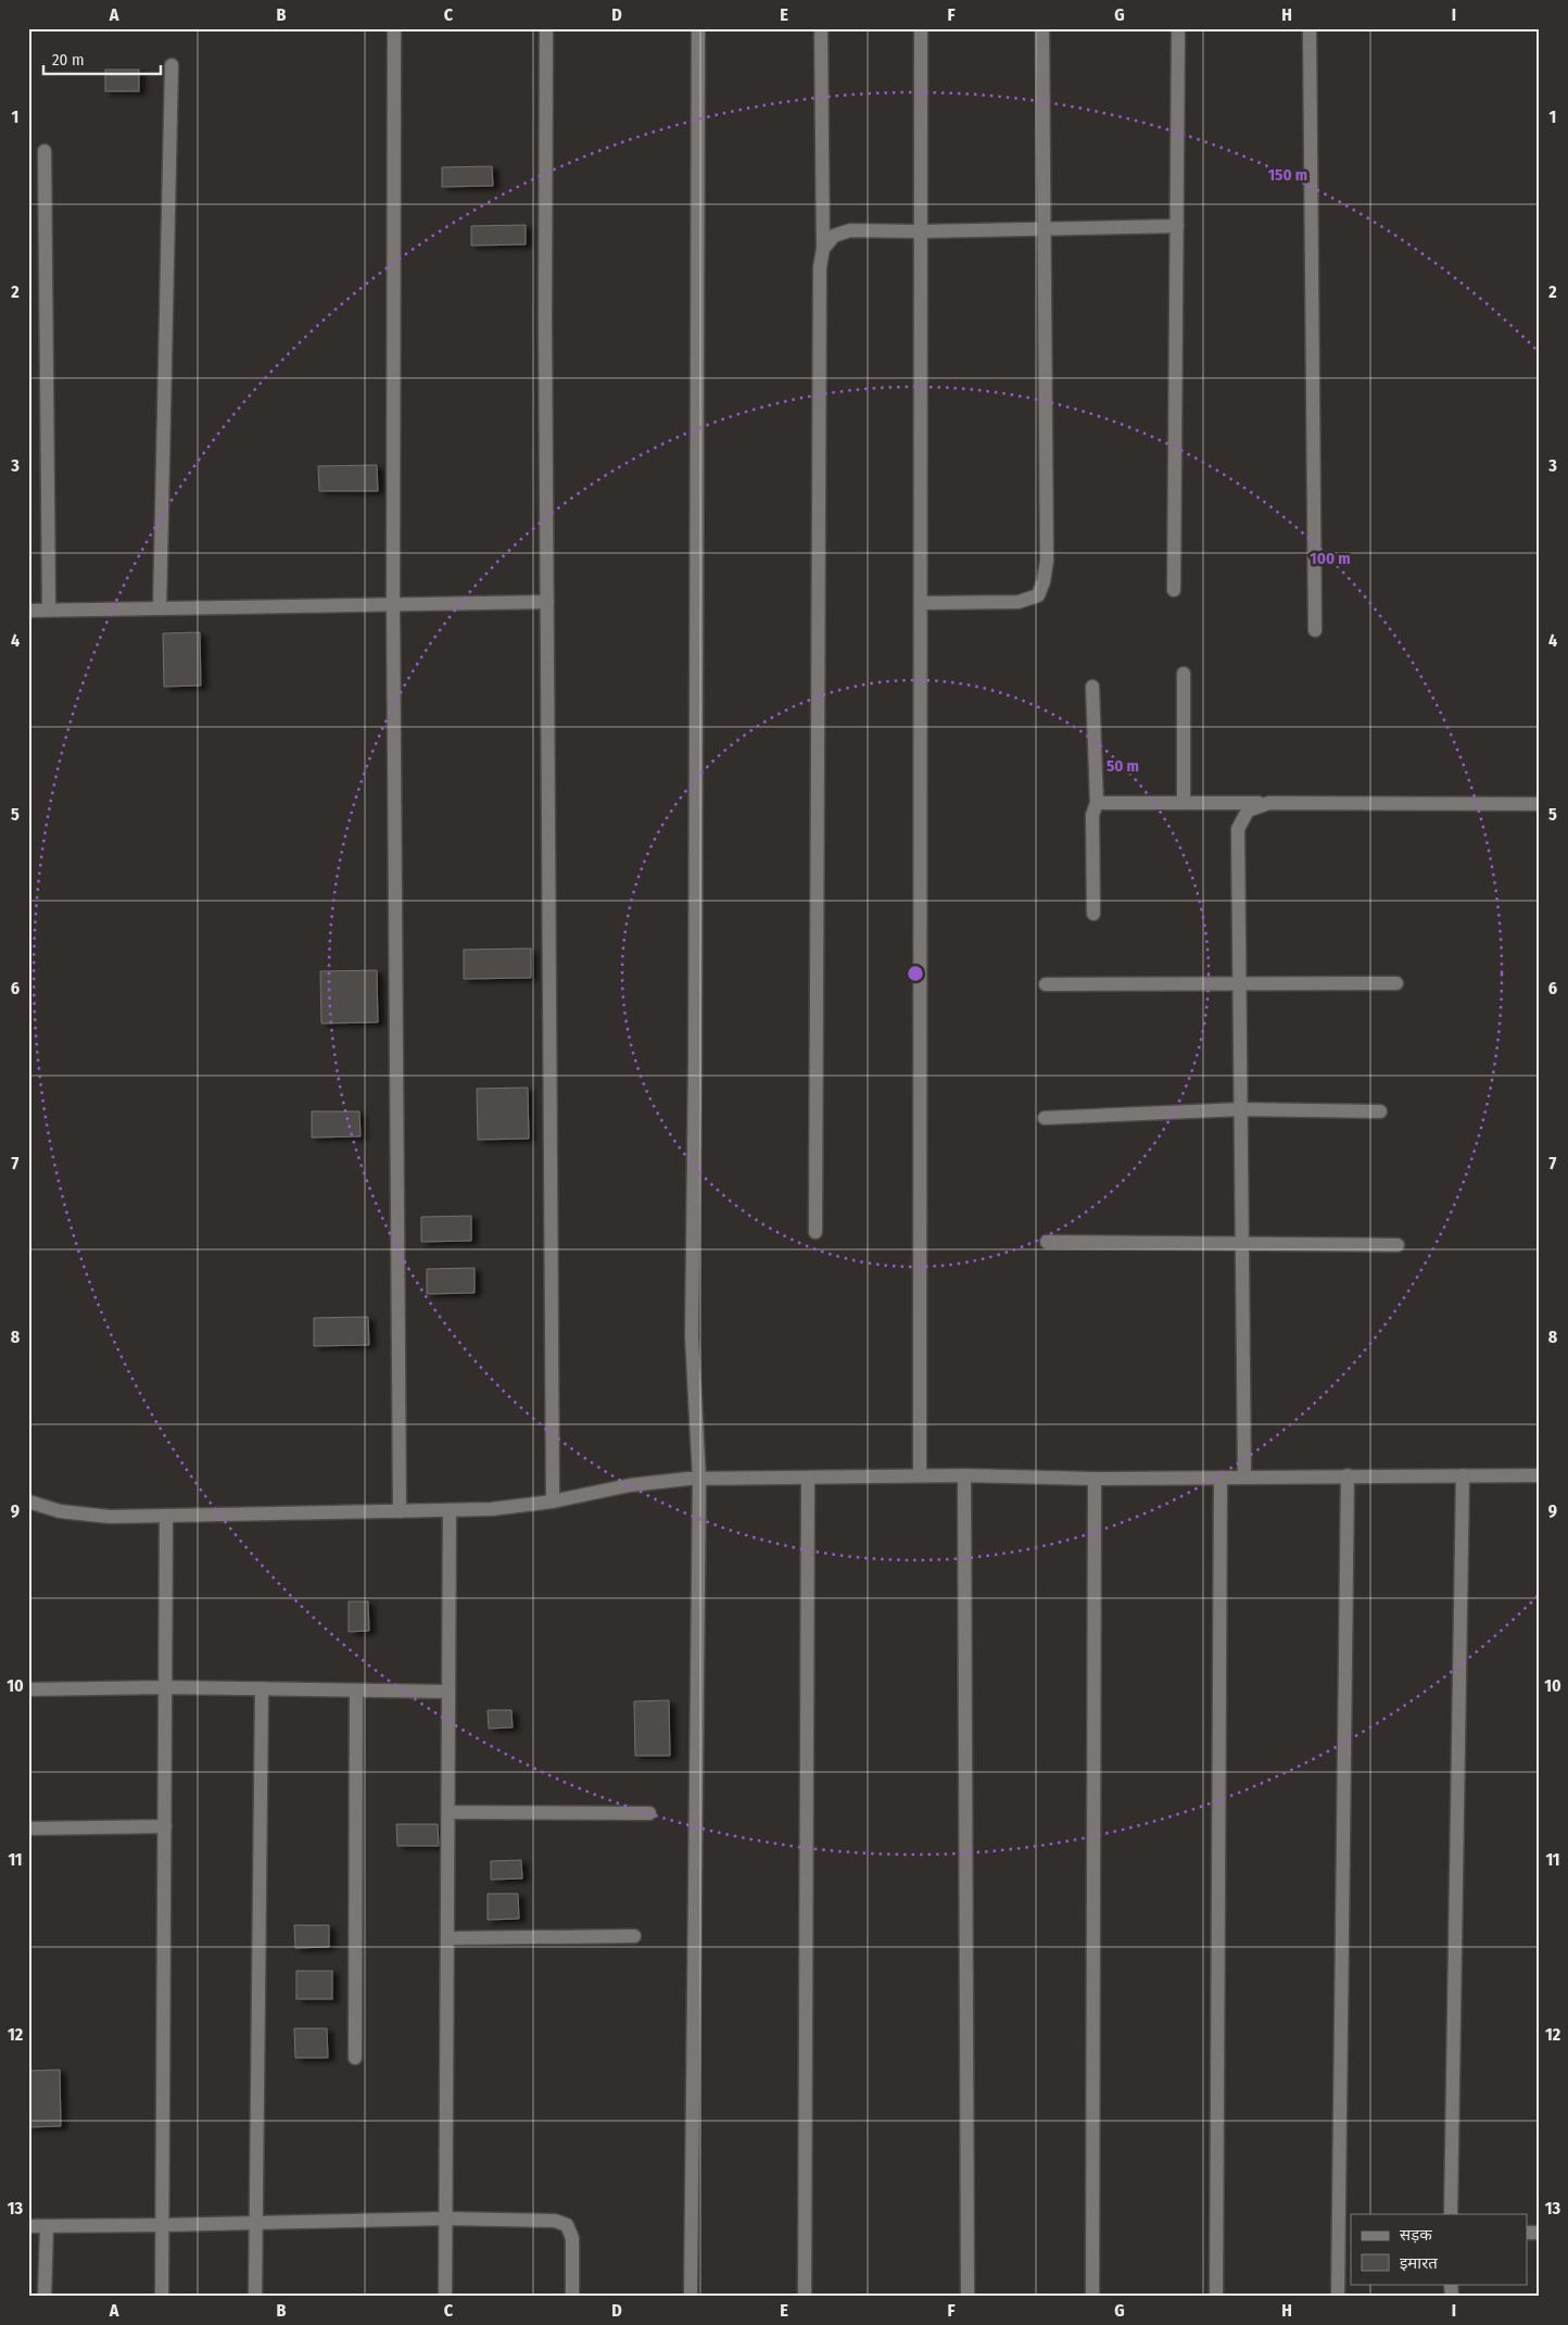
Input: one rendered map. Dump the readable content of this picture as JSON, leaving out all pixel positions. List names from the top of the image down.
{
  "legend": ["सड़क", "इमारत"],
  "scale_bar": "20 m",
  "grid": {
    "columns": [
      "A",
      "B",
      "C",
      "D",
      "E",
      "F",
      "G",
      "H",
      "I"
    ],
    "rows": [
      "1",
      "2",
      "3",
      "4",
      "5",
      "6",
      "7",
      "8",
      "9",
      "10",
      "11",
      "12",
      "13"
    ]
  },
  "rings": ["150 m", "100 m", "50 m"]
}
